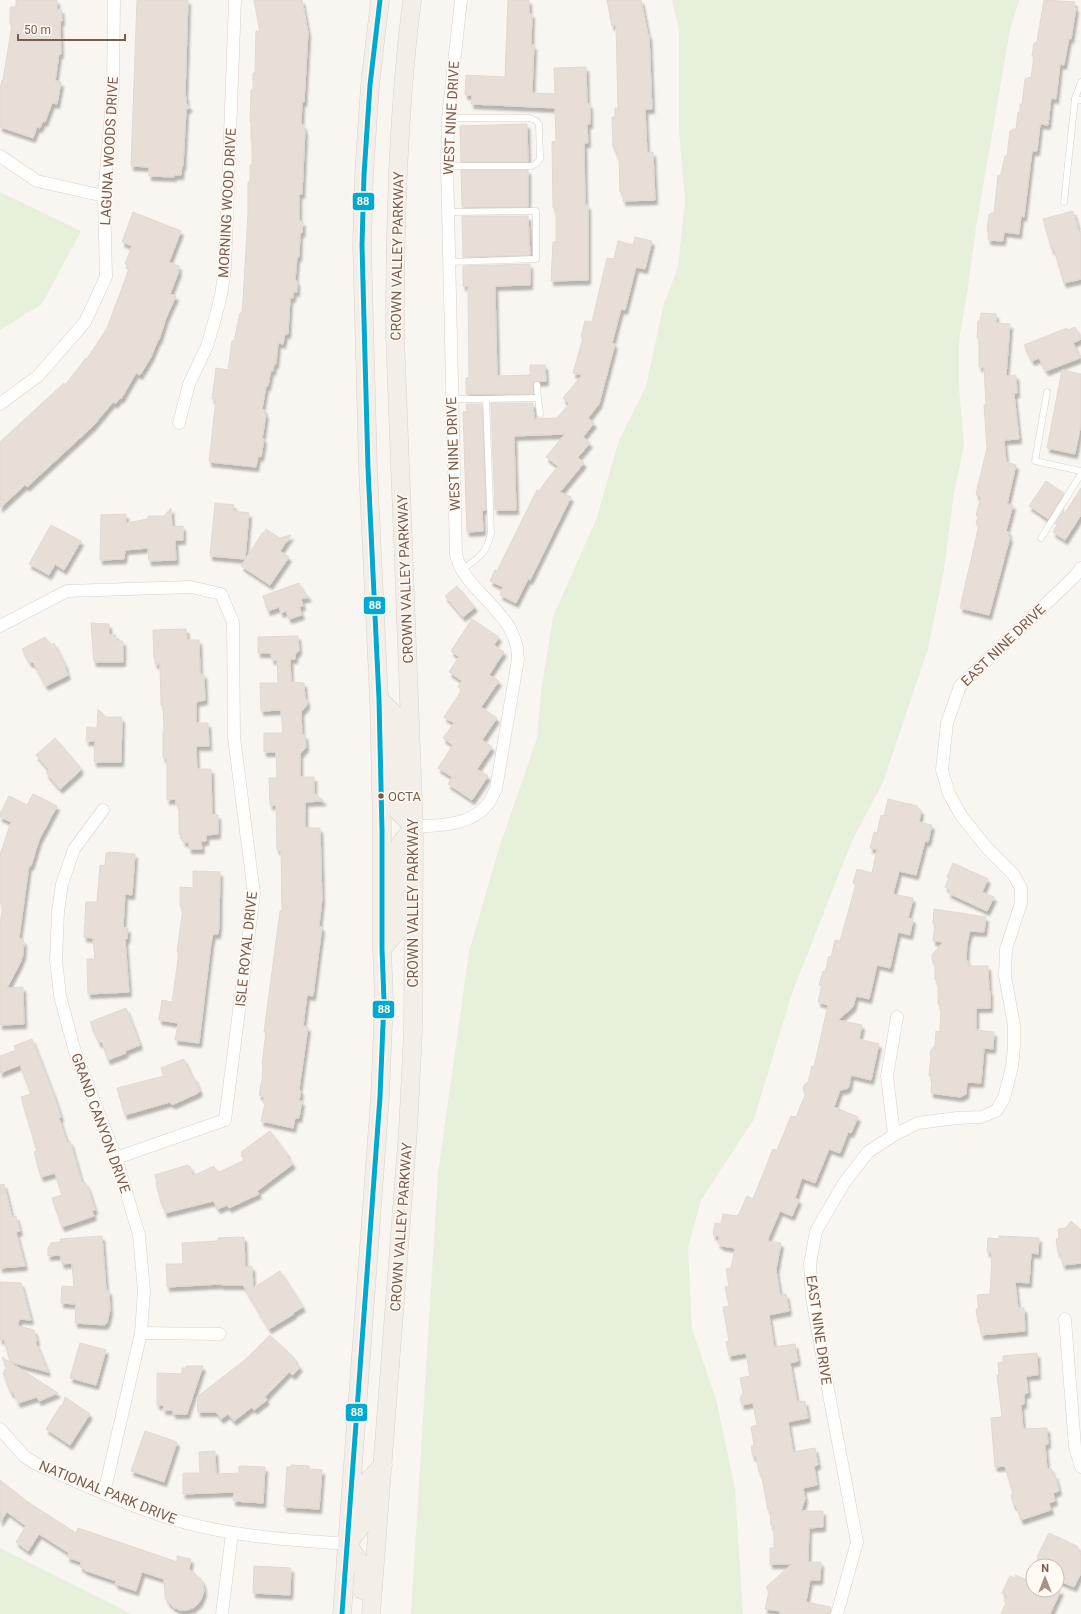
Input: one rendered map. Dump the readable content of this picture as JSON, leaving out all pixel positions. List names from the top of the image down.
{
  "streets": {
    "main road": ["CROWN VALLEY PARKWAY"],
    "street": [
      "WEST NINE DRIVE",
      "LAGUNA WOODS DRIVE",
      "MORNING WOOD DRIVE",
      "EAST NINE DRIVE",
      "ISLE ROYAL DRIVE",
      "GRAND CANYON DRIVE",
      "NATIONAL PARK DRIVE"
    ]
  },
  "crossings": [
    ["WEST NINE DRIVE", "CROWN VALLEY PARKWAY"],
    ["ISLE ROYAL DRIVE", "GRAND CANYON DRIVE"],
    ["GRAND CANYON DRIVE", "NATIONAL PARK DRIVE"]
  ],
  "places": ["OCTA"],
  "lines": ["transit line 88"],
  "scale_bar": "50 m",
  "north": "top"
}
